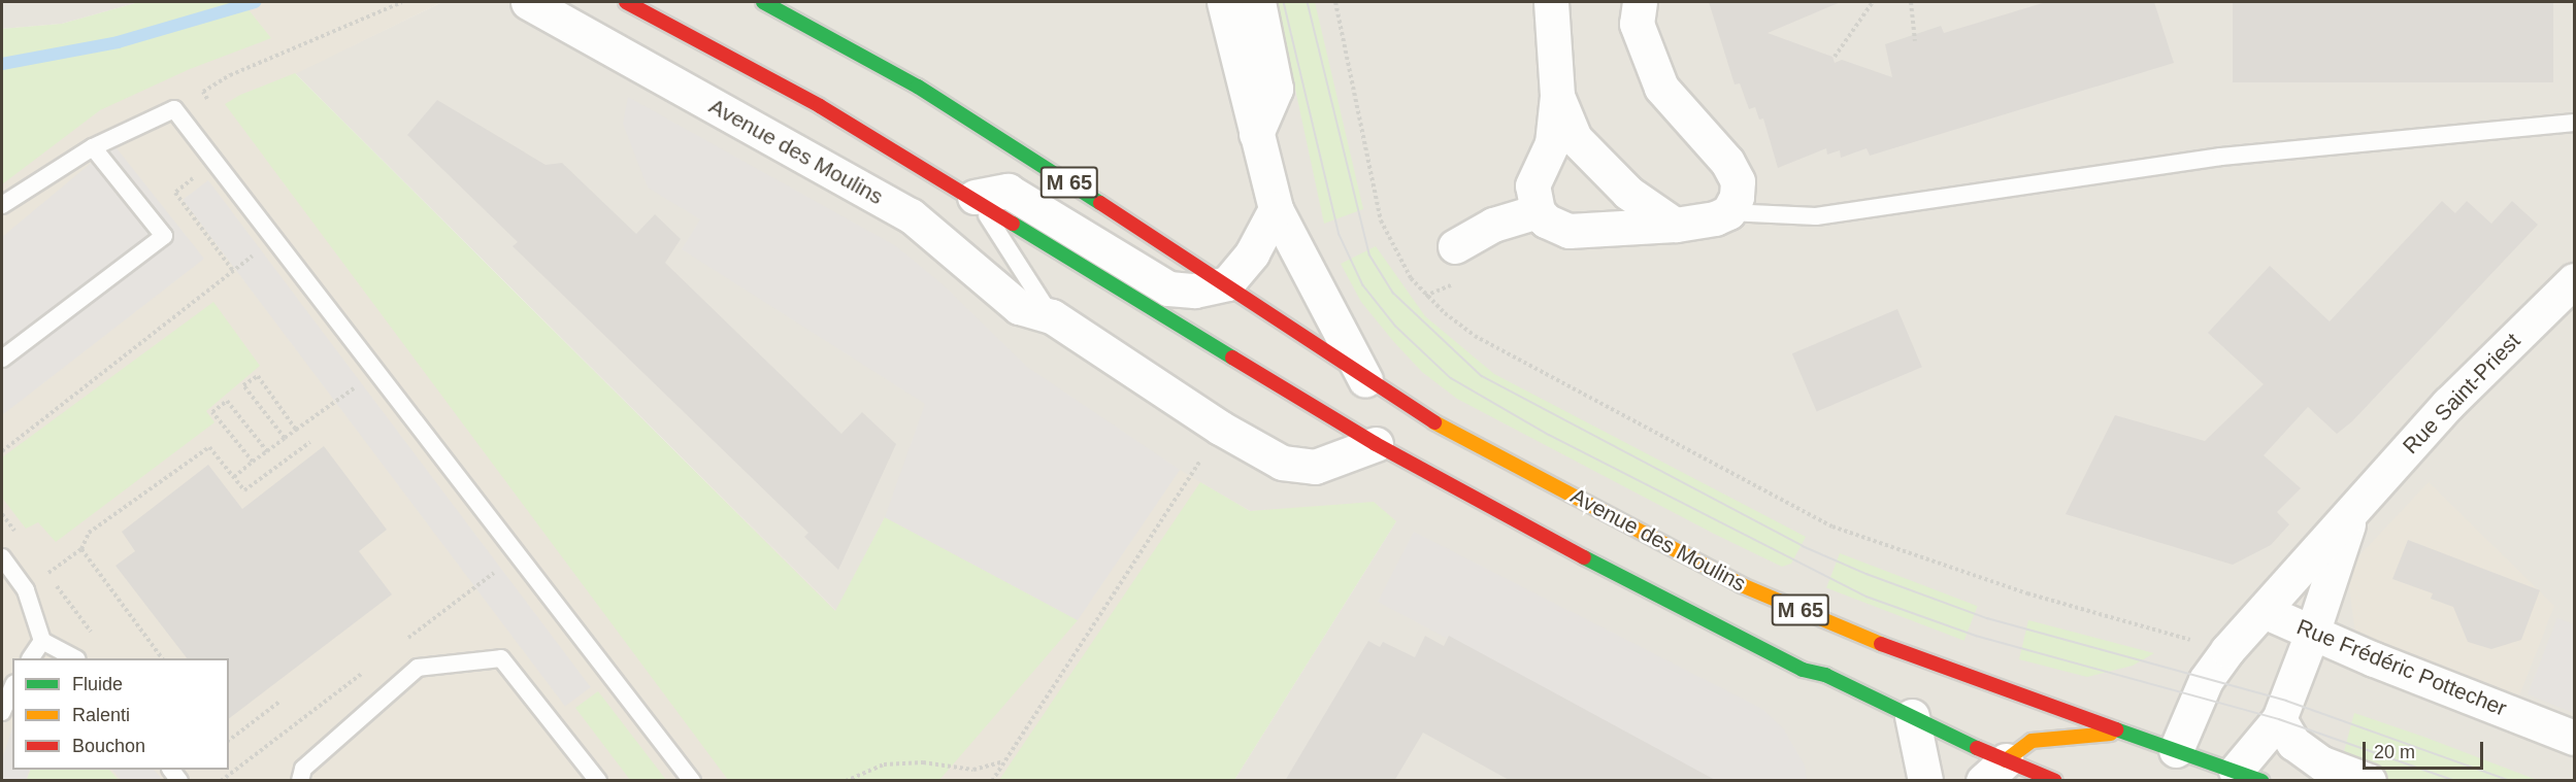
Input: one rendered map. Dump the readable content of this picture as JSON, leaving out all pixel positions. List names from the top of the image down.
{
  "streets": {
    "main road": ["Avenue des Moulins", "M 65"],
    "street": ["Rue Saint-Priest", "Rue Frédéric Pottecher"]
  },
  "crossings": [
    ["Avenue des Moulins", "Rue Saint-Priest"],
    ["Rue Saint-Priest", "Rue Frédéric Pottecher"]
  ],
  "legend": ["Fluide", "Ralenti", "Bouchon"],
  "scale_bar": "20 m"
}
